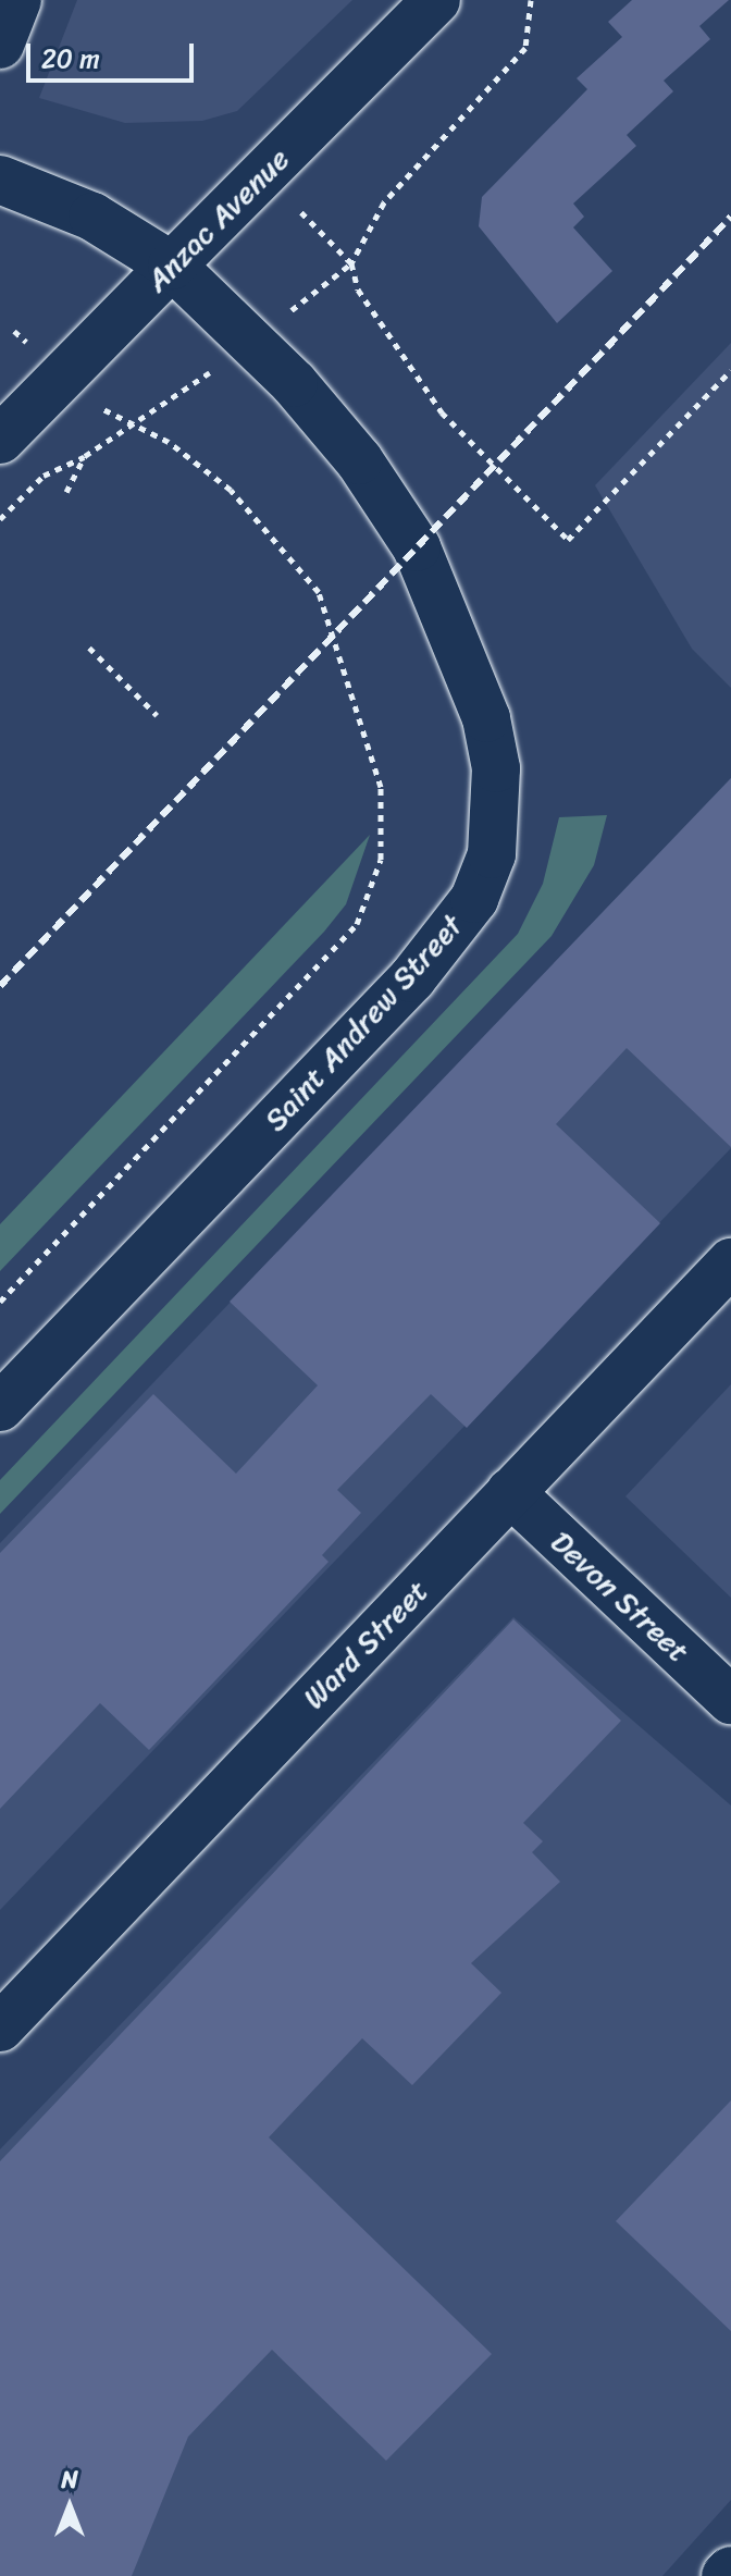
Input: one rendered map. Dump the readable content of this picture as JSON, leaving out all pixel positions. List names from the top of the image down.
{
  "streets": {
    "main road": [
      "Anzac Avenue",
      "Saint Andrew Street",
      "Devon Street",
      "Ward Street"
    ]
  },
  "crossings": [
    ["Anzac Avenue", "Saint Andrew Street"],
    ["Devon Street", "Ward Street"]
  ],
  "scale_bar": "20 m",
  "north": "top"
}
